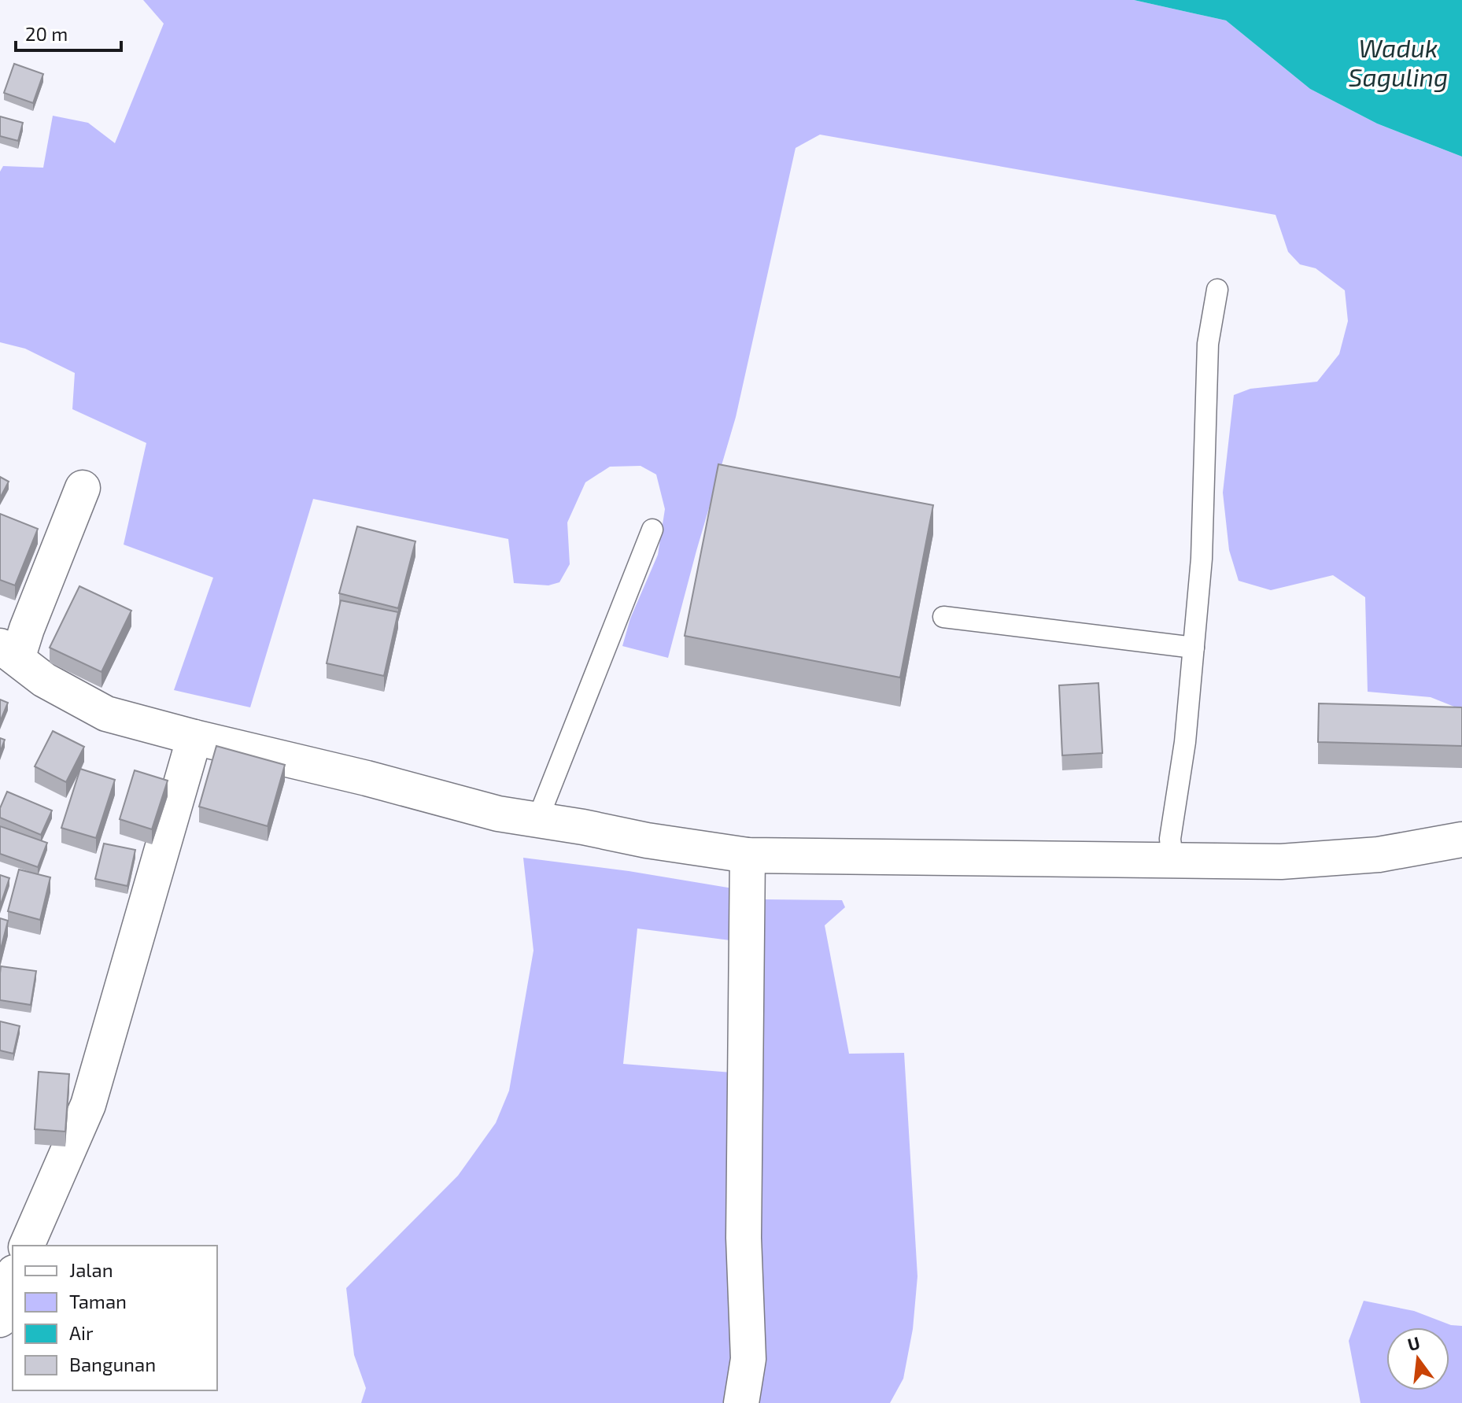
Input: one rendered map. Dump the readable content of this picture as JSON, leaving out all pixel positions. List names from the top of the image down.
{
  "water": ["Waduk Saguling"],
  "legend": [
    "Jalan",
    "Taman",
    "Air",
    "Bangunan"
  ],
  "scale_bar": "20 m",
  "north": "top"
}
